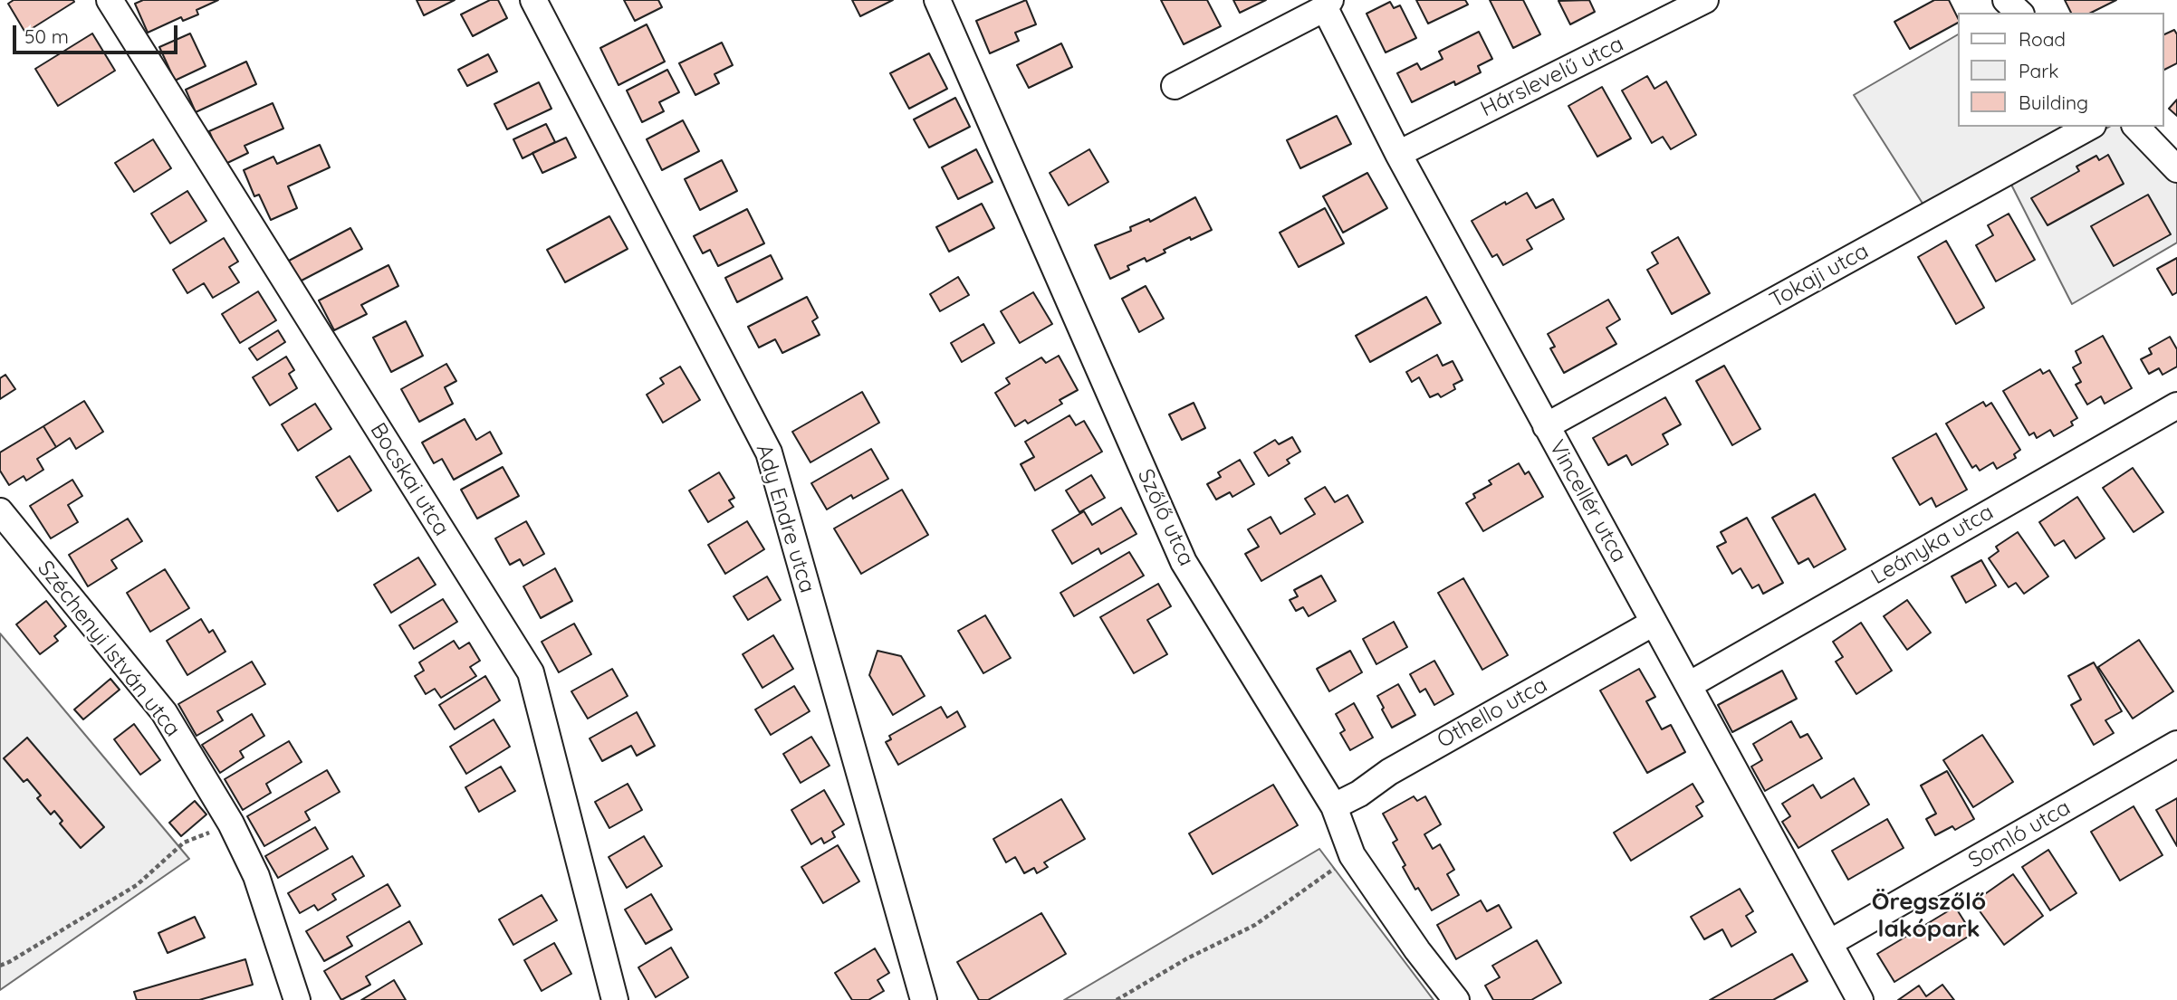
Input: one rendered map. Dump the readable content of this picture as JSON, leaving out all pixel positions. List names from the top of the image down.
{
  "streets": {
    "street": [
      "Hárslevelű utca",
      "Tokaji utca",
      "Bocskai utca",
      "Vincellér utca",
      "Szőlő utca",
      "Ady Endre utca",
      "Leányka utca",
      "Széchenyi István utca",
      "Othello utca",
      "Somló utca"
    ]
  },
  "crossings": [
    ["Hárslevelű utca", "Vincellér utca"],
    ["Tokaji utca", "Vincellér utca"],
    ["Vincellér utca", "Leányka utca"],
    ["Vincellér utca", "Othello utca"],
    ["Vincellér utca", "Somló utca"],
    ["Szőlő utca", "Othello utca"]
  ],
  "districts": ["Öregszőlő lakópark"],
  "legend": ["Road", "Park", "Building"],
  "scale_bar": "50 m"
}
